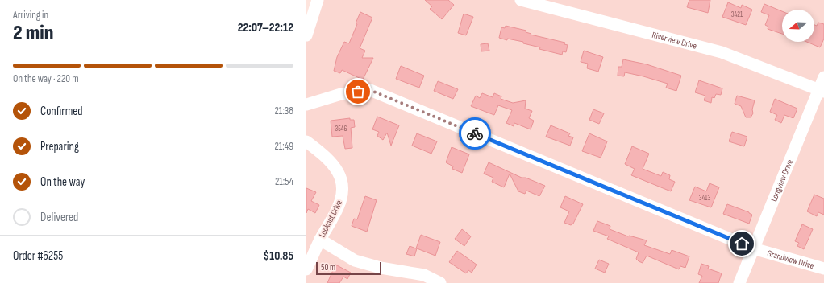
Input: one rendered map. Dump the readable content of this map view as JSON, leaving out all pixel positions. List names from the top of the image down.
{
  "streets": {
    "street": [
      "Riverview Drive",
      "Longview Drive",
      "Lookout Drive",
      "Grandview Drive"
    ]
  },
  "crossings": [
    ["Riverview Drive", "Longview Drive"],
    ["Longview Drive", "Grandview Drive"]
  ],
  "house_numbers": ["3421", "3546", "3413"],
  "scale_bar": "50 m",
  "north": "left",
  "page": {
    "heading": ["2 min", "Arriving in", "22:07–22:12"],
    "panel": ["Order #6255", "$10.85"],
    "bar": "On the way · 220 m",
    "list": [
      ["Confirmed", "21:38"],
      ["Preparing", "21:49"],
      ["On the way", "21:54"],
      "Delivered"
    ],
    "scale": "50 m"
  }
}
